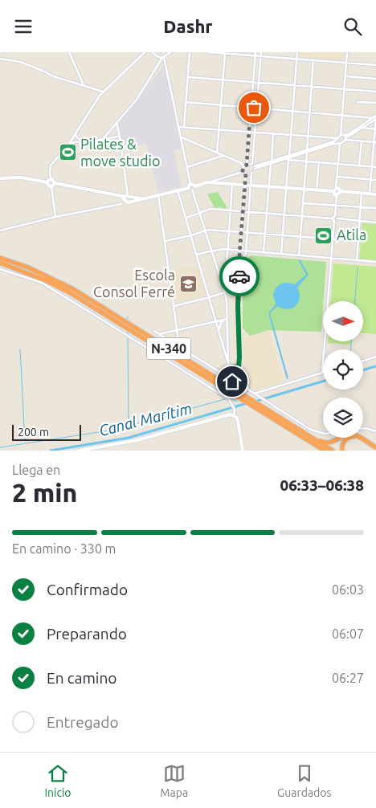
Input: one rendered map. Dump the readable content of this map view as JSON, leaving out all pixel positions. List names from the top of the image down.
{
  "streets": {
    "highway": ["N-340"]
  },
  "water": ["Canal Marítim"],
  "places": {
    "sports": ["Pilates & move studio", "Atila"],
    "school or university": ["Escola Consol Ferré"]
  },
  "scale_bar": "200 m",
  "north": "right",
  "page": {
    "header": "Dashr",
    "scale": "200 m",
    "heading": ["2 min", "Llega en", "06:33–06:38"],
    "bar": "En camino · 330 m",
    "list": [
      ["Confirmado", "06:03"],
      ["Preparando", "06:07"],
      ["En camino", "06:27"],
      "Entregado"
    ],
    "tabs": ["Inicio", "Mapa", "Guardados"]
  }
}
